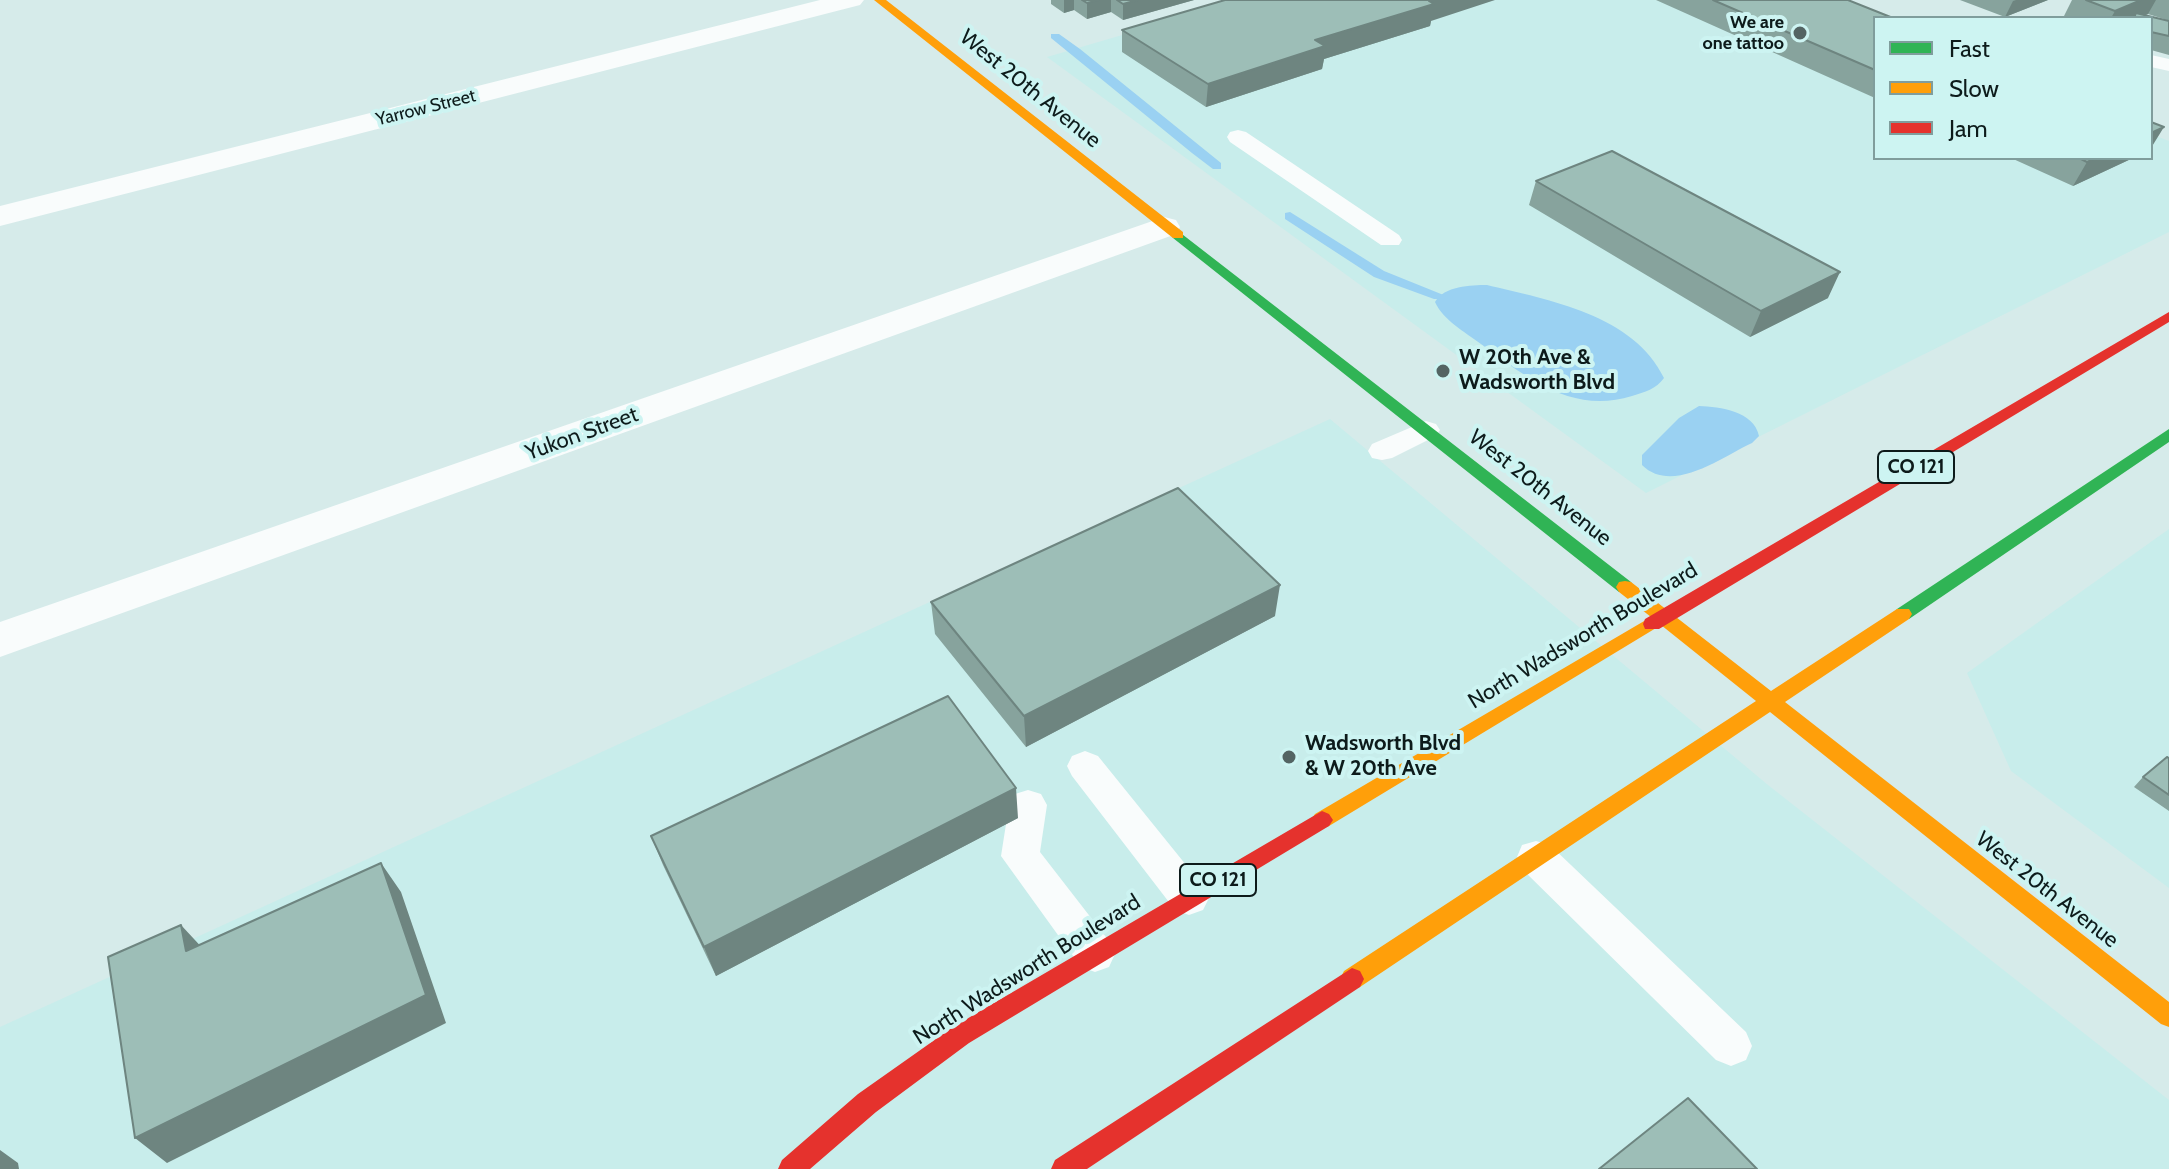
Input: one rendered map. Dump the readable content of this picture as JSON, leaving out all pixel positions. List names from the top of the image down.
{
  "streets": {
    "main road": ["West 20th Avenue", "CO 121", "North Wadsworth Boulevard"],
    "street": ["Yarrow Street", "Yukon Street"]
  },
  "crossings": [
    ["West 20th Avenue", "Yukon Street"],
    ["West 20th Avenue", "North Wadsworth Boulevard"]
  ],
  "places": ["We are one tattoo", "W 20th Ave & Wadsworth Blvd", "Wadsworth Blvd & W 20th Ave"],
  "legend": ["Fast", "Slow", "Jam"]
}
